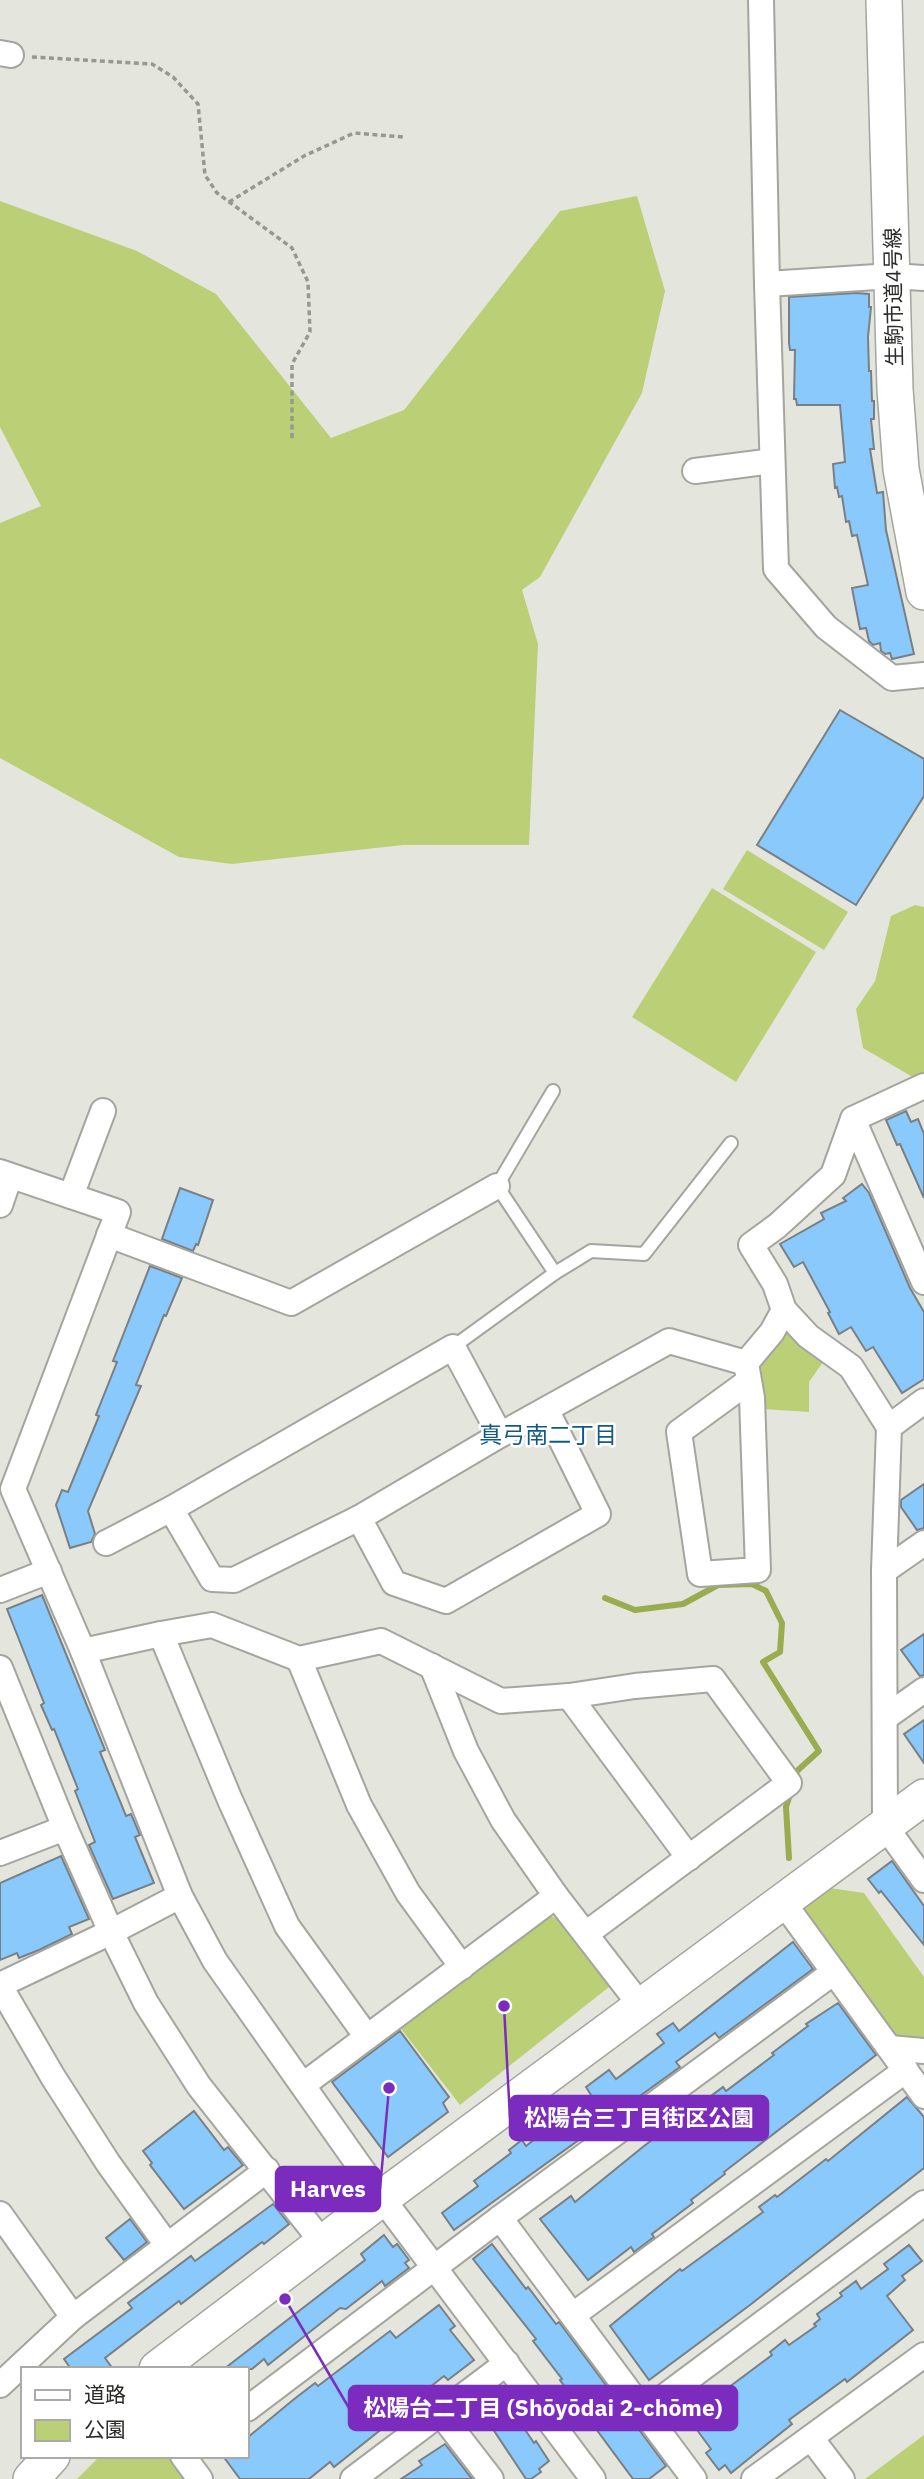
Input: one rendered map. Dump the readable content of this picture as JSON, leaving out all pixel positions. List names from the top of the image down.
{
  "streets": {
    "street": ["生駒市道4号線"]
  },
  "districts": ["真弓南二丁目"],
  "places": ["松陽台三丁目街区公園", "Harves", "松陽台二丁目 (Shōyōdai 2-chōme)"],
  "legend": ["道路", "公園"]
}
